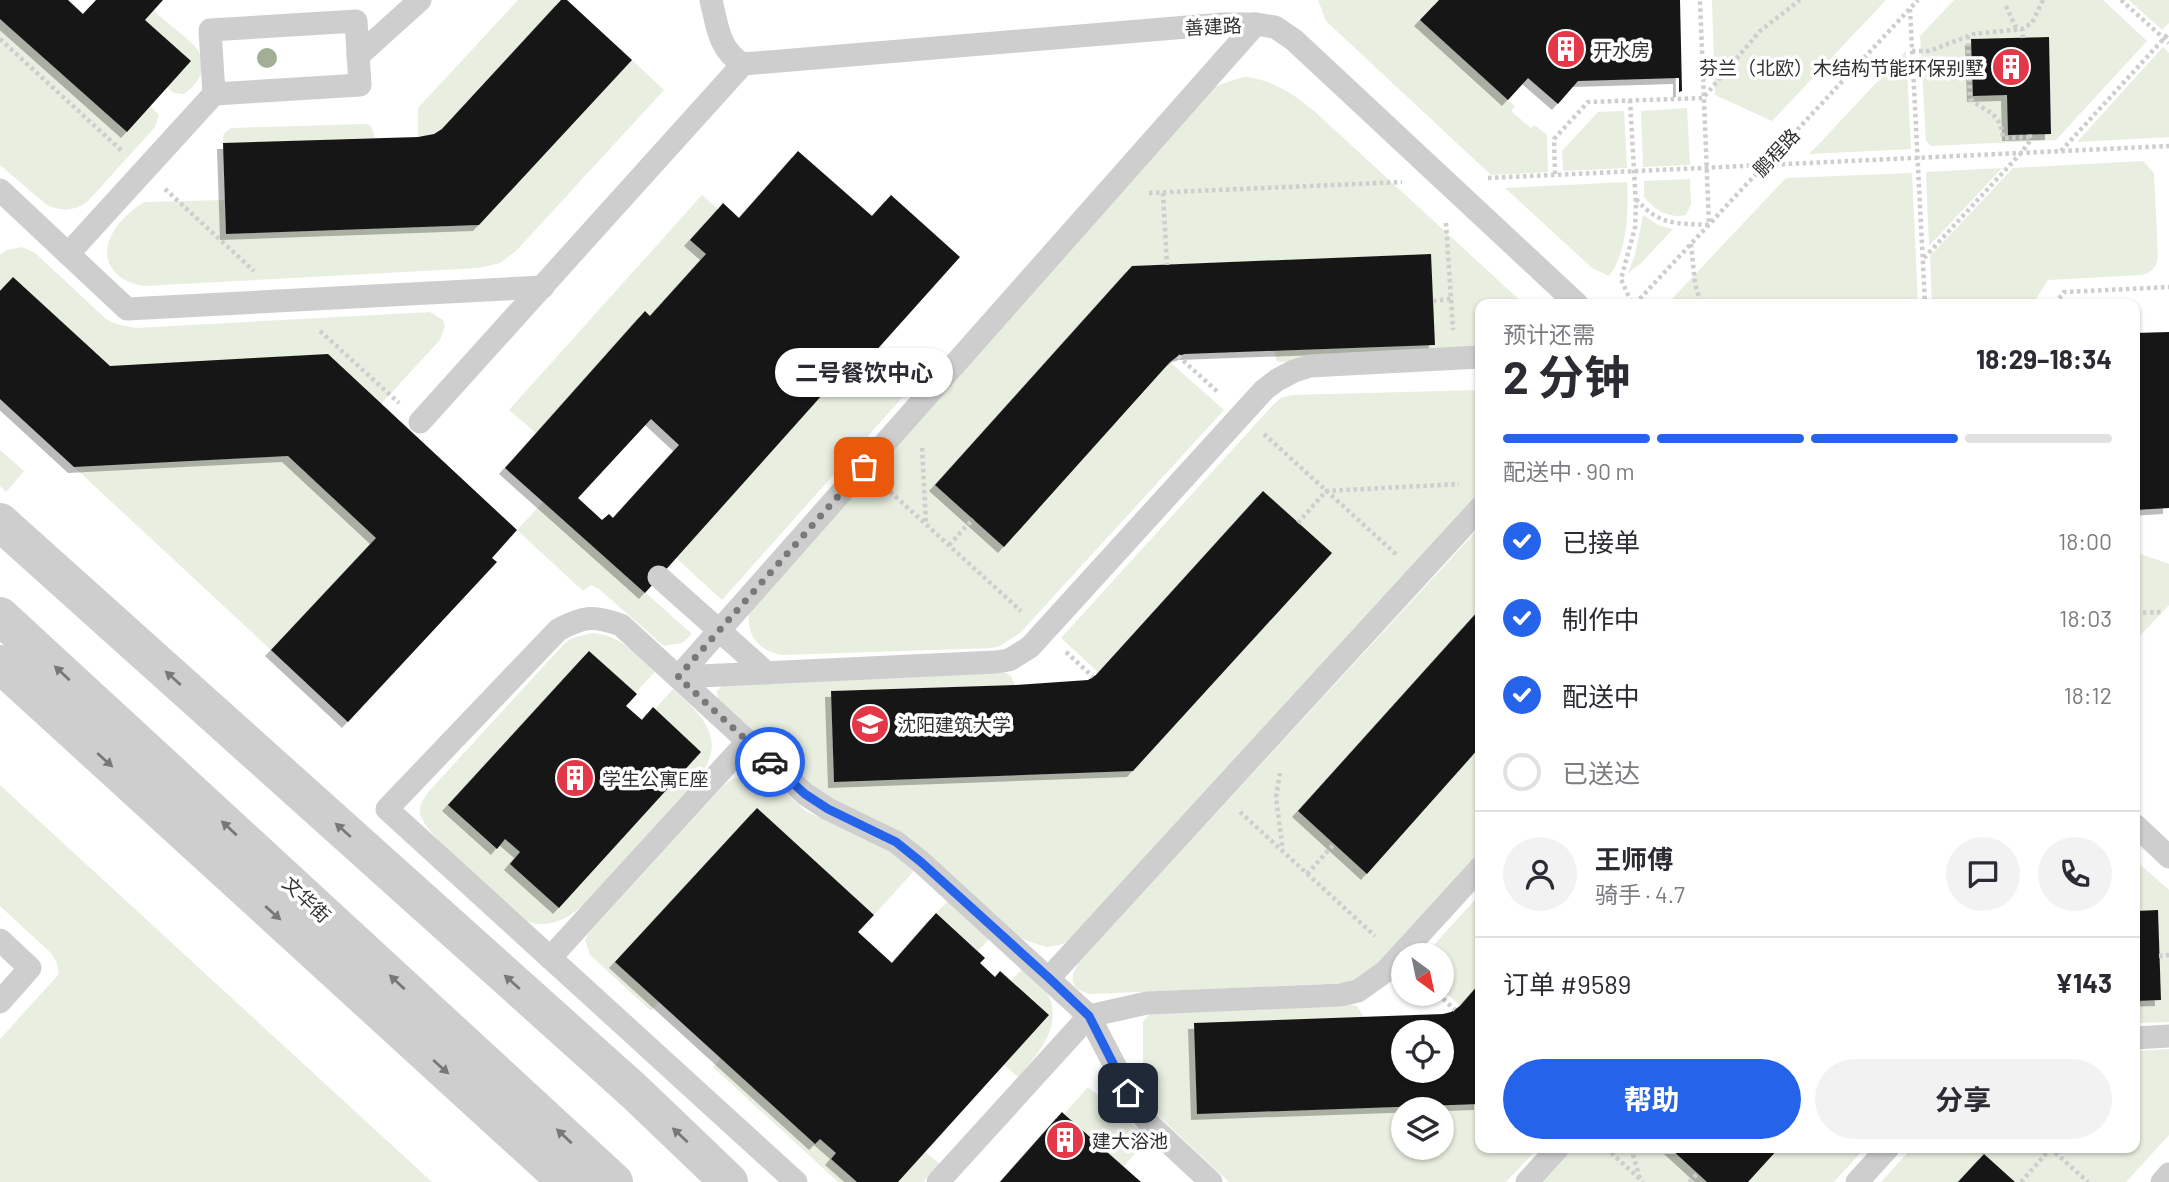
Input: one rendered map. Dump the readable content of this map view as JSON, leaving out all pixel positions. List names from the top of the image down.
{
  "streets": {
    "street": ["文华街"],
    "lane": ["善建路"],
    "path": ["鹏程路"]
  },
  "places": {
    "building": [
      "开水房",
      "芬兰（北欧）木结构节能环保别墅",
      "学生公寓E座",
      "建大浴池"
    ],
    "other": ["二号餐饮中心"],
    "school or university": ["沈阳建筑大学"]
  },
  "north": "bottom right",
  "page": {
    "heading": ["2 分钟", "预计还需", "18:29–18:34"],
    "panel": [
      "王师傅",
      "骑手 · 4.7",
      "订单 #9589",
      "¥143"
    ],
    "bubble": "二号餐饮中心",
    "bar": "配送中 · 90 m",
    "list": [
      ["已接单", "18:00"],
      ["制作中", "18:03"],
      ["配送中", "18:12"],
      "已送达"
    ],
    "buttons": ["帮助", "分享"]
  }
}
